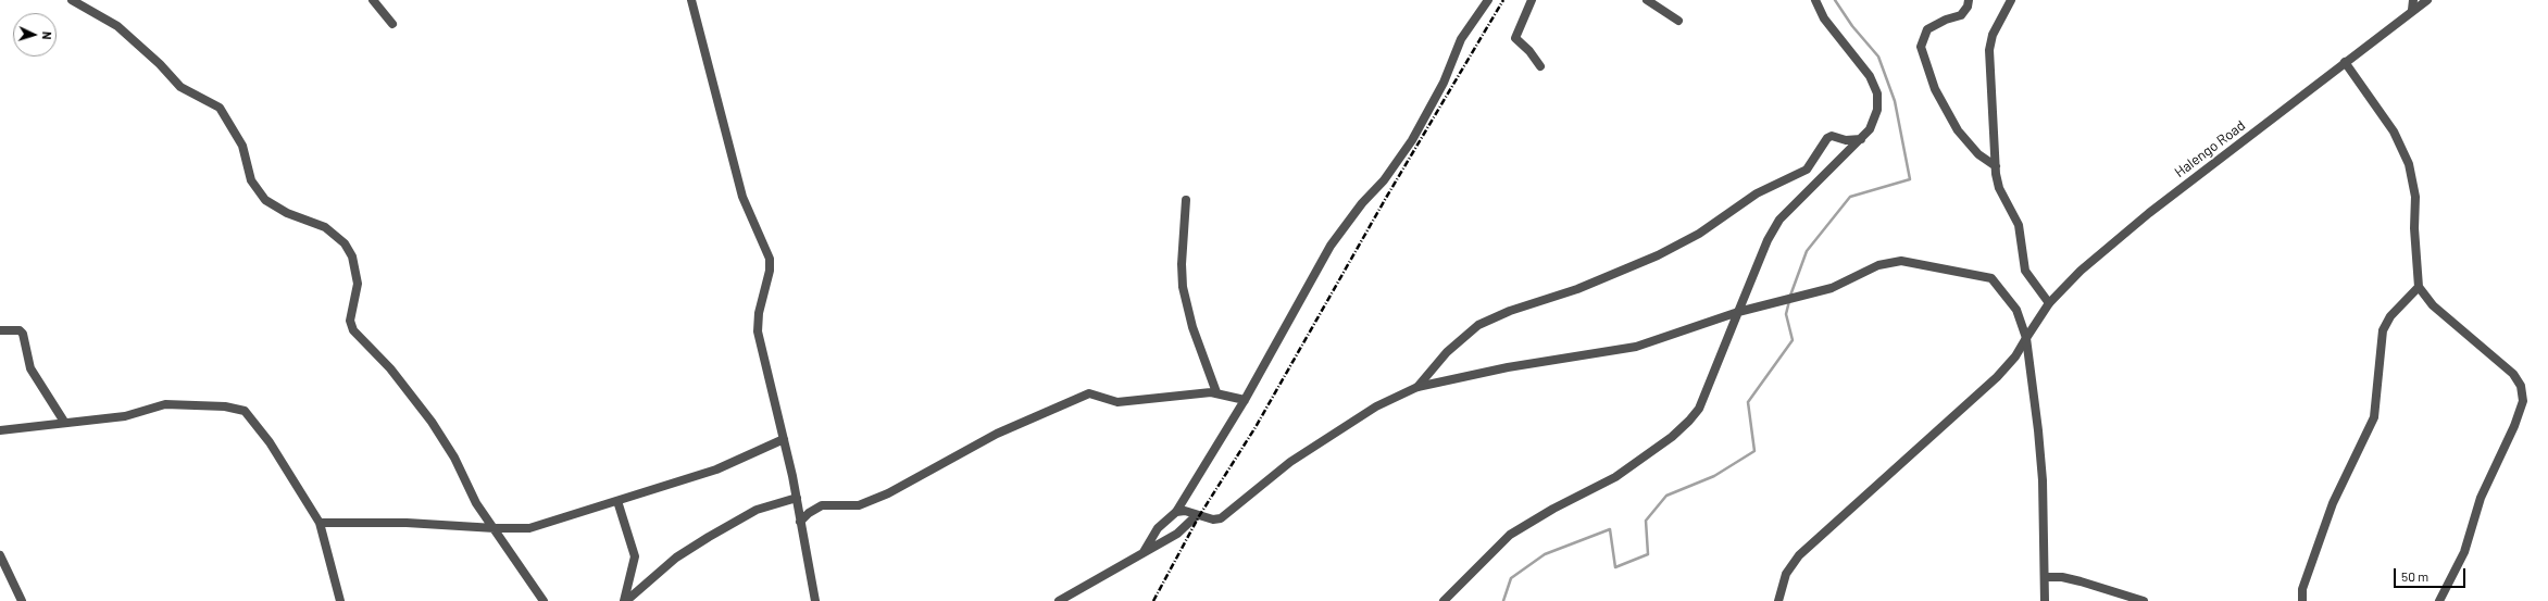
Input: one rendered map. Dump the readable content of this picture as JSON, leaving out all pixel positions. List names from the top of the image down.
{
  "streets": {
    "street": ["Halengo Road"]
  },
  "scale_bar": "50 m",
  "north": "right"
}
